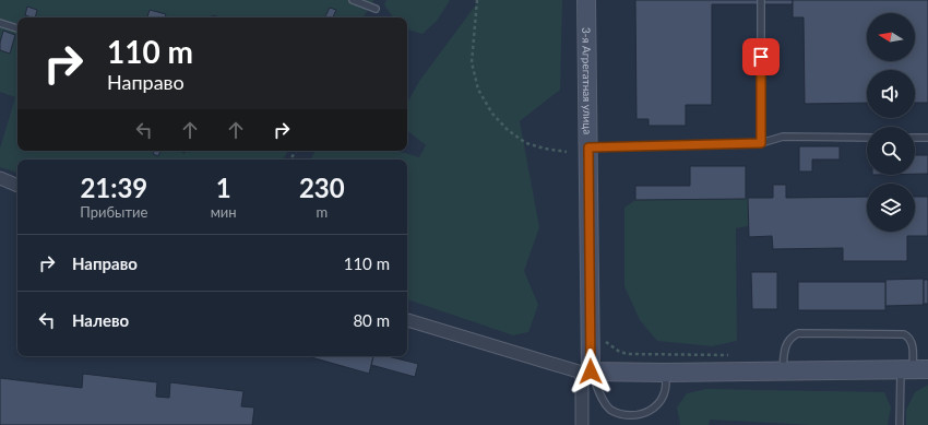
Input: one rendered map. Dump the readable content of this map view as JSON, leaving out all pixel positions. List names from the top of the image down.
{
  "streets": {
    "street": ["3-я Агрегатная улица"]
  },
  "north": "left",
  "page": {
    "turn": ["110 m", "Направо"],
    "eta": [
      "21:39",
      "Прибытие",
      "1",
      "мин",
      "230",
      "m"
    ],
    "list": [
      {
        "name": "Направо",
        "value": "110 m"
      },
      {
        "name": "Налево",
        "value": "80 m"
      }
    ]
  }
}
